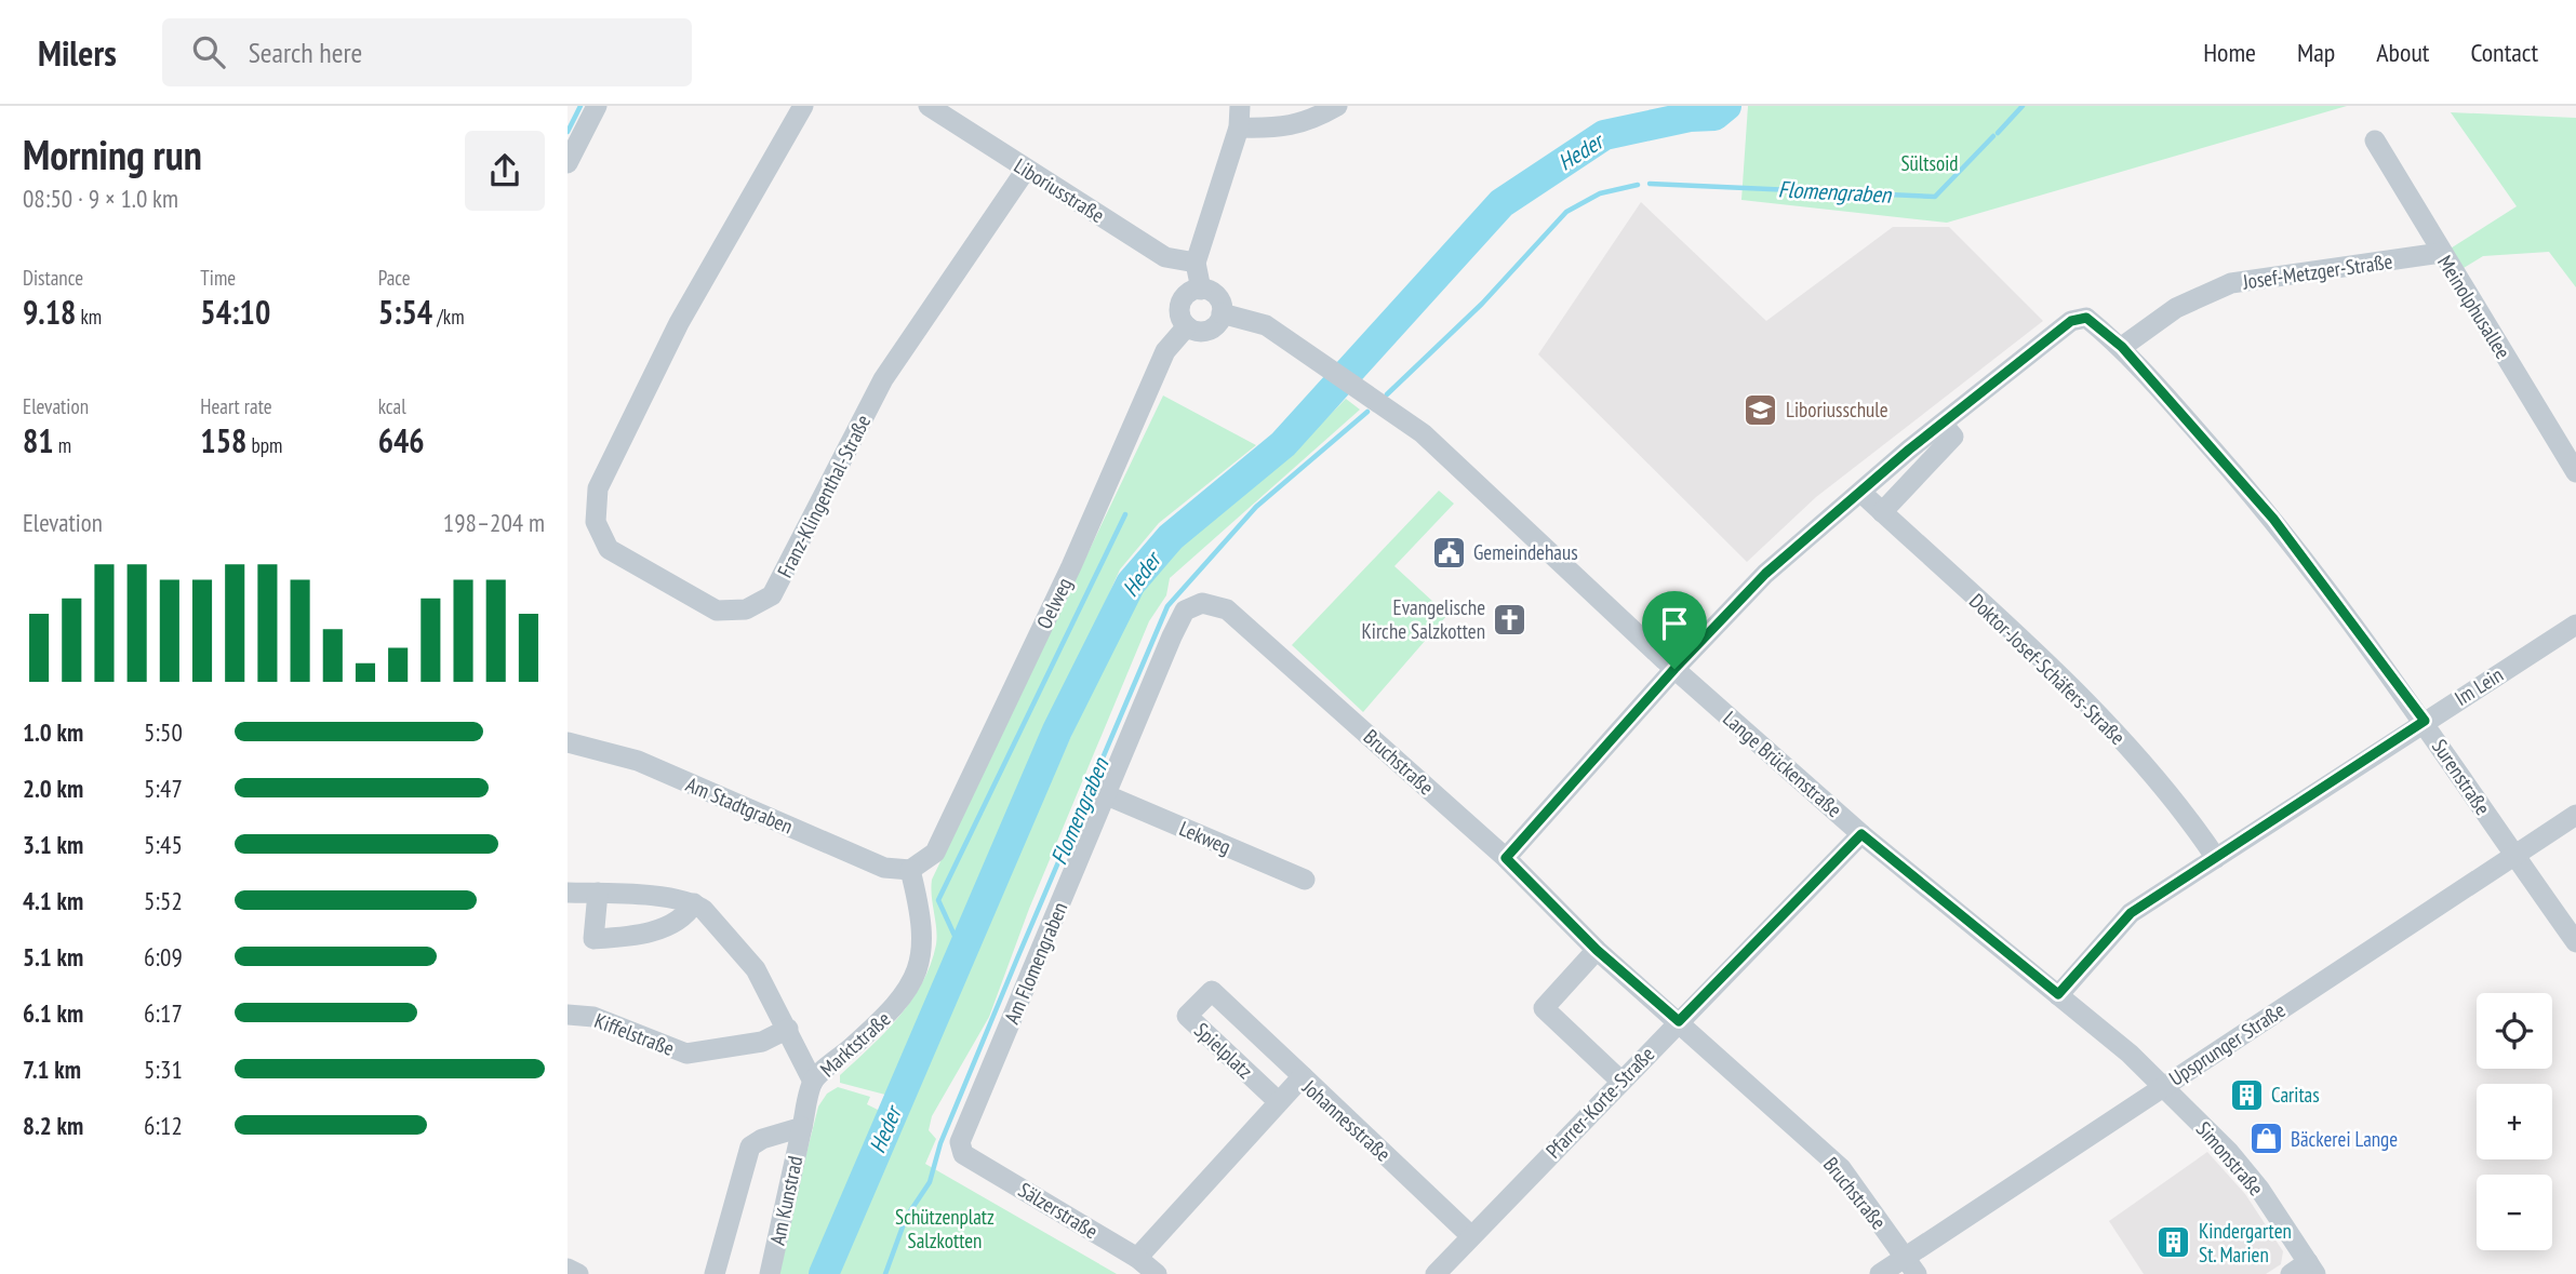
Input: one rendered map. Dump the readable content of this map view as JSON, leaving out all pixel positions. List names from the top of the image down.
{
  "streets": {
    "street": [
      "Liboriusstraße",
      "Josef-Metzger-Straße",
      "Meinolphusallee",
      "Franz-Klingenthal-Straße",
      "Oelweg",
      "Doktor-Josef-Schäfers-Straße",
      "Im Lein",
      "Bruchstraße",
      "Lange Brückenstraße",
      "Surenstraße",
      "Am Stadtgraben",
      "Lekweg",
      "Am Flomengraben",
      "Kiffelstraße",
      "Marktstraße",
      "Upsprunger Straße",
      "Spielplatz",
      "Pfarrer-Korte-Straße",
      "Johannesstraße",
      "Simonstraße",
      "Am Kunstrad",
      "Sälzerstraße"
    ]
  },
  "crossings": [
    ["Liboriusstraße", "Franz-Klingenthal-Straße"],
    ["Josef-Metzger-Straße", "Meinolphusallee"],
    ["Josef-Metzger-Straße", "Surenstraße"],
    ["Oelweg", "Lange Brückenstraße"],
    ["Oelweg", "Am Stadtgraben"],
    ["Oelweg", "Marktstraße"],
    ["Doktor-Josef-Schäfers-Straße", "Im Lein"],
    ["Im Lein", "Lange Brückenstraße"],
    ["Im Lein", "Surenstraße"],
    ["Bruchstraße", "Am Flomengraben"],
    ["Bruchstraße", "Upsprunger Straße"],
    ["Bruchstraße", "Pfarrer-Korte-Straße"],
    ["Lange Brückenstraße", "Upsprunger Straße"],
    ["Lange Brückenstraße", "Pfarrer-Korte-Straße"],
    ["Lange Brückenstraße", "Simonstraße"],
    ["Surenstraße", "Upsprunger Straße"],
    ["Am Stadtgraben", "Marktstraße"],
    ["Lekweg", "Am Flomengraben"],
    ["Am Flomengraben", "Sälzerstraße"],
    ["Marktstraße", "Am Kunstrad"],
    ["Upsprunger Straße", "Simonstraße"],
    ["Spielplatz", "Johannesstraße"],
    ["Pfarrer-Korte-Straße", "Johannesstraße"],
    ["Johannesstraße", "Sälzerstraße"]
  ],
  "water": ["Heder", "Flomengraben"],
  "parks": ["Sültsoid", "Schützenplatz Salzkotten"],
  "places": {
    "school or university": ["Liboriusschule"],
    "public building": ["Gemeindehaus"],
    "church": ["Evangelische Kirche Salzkotten"],
    "building": ["Caritas", "Kindergarten St. Marien"],
    "shop": ["Bäckerei Lange"]
  },
  "page": {
    "header": "Milers",
    "search": "Search here",
    "nav": [
      "Home",
      "Map",
      "About",
      "Contact"
    ],
    "heading": ["Morning run", "08:50 · 9 × 1.0 km"],
    "stats": [
      ["Distance", "9.18 km"],
      ["Time", "54:10"],
      ["Pace", "5:54 /km"],
      ["Elevation", "81 m"],
      ["Heart rate", "158 bpm"],
      ["kcal", "646"]
    ],
    "chart": ["Elevation", "198–204 m"],
    "list": [
      {
        "name": "1.0 km",
        "note": "5:50"
      },
      {
        "name": "2.0 km",
        "note": "5:47"
      },
      {
        "name": "3.1 km",
        "note": "5:45"
      },
      {
        "name": "4.1 km",
        "note": "5:52"
      },
      {
        "name": "5.1 km",
        "note": "6:09"
      },
      {
        "name": "6.1 km",
        "note": "6:17"
      },
      {
        "name": "7.1 km",
        "note": "5:31"
      },
      {
        "name": "8.2 km",
        "note": "6:12"
      }
    ],
    "map_buttons": ["+", "−"]
  }
}
